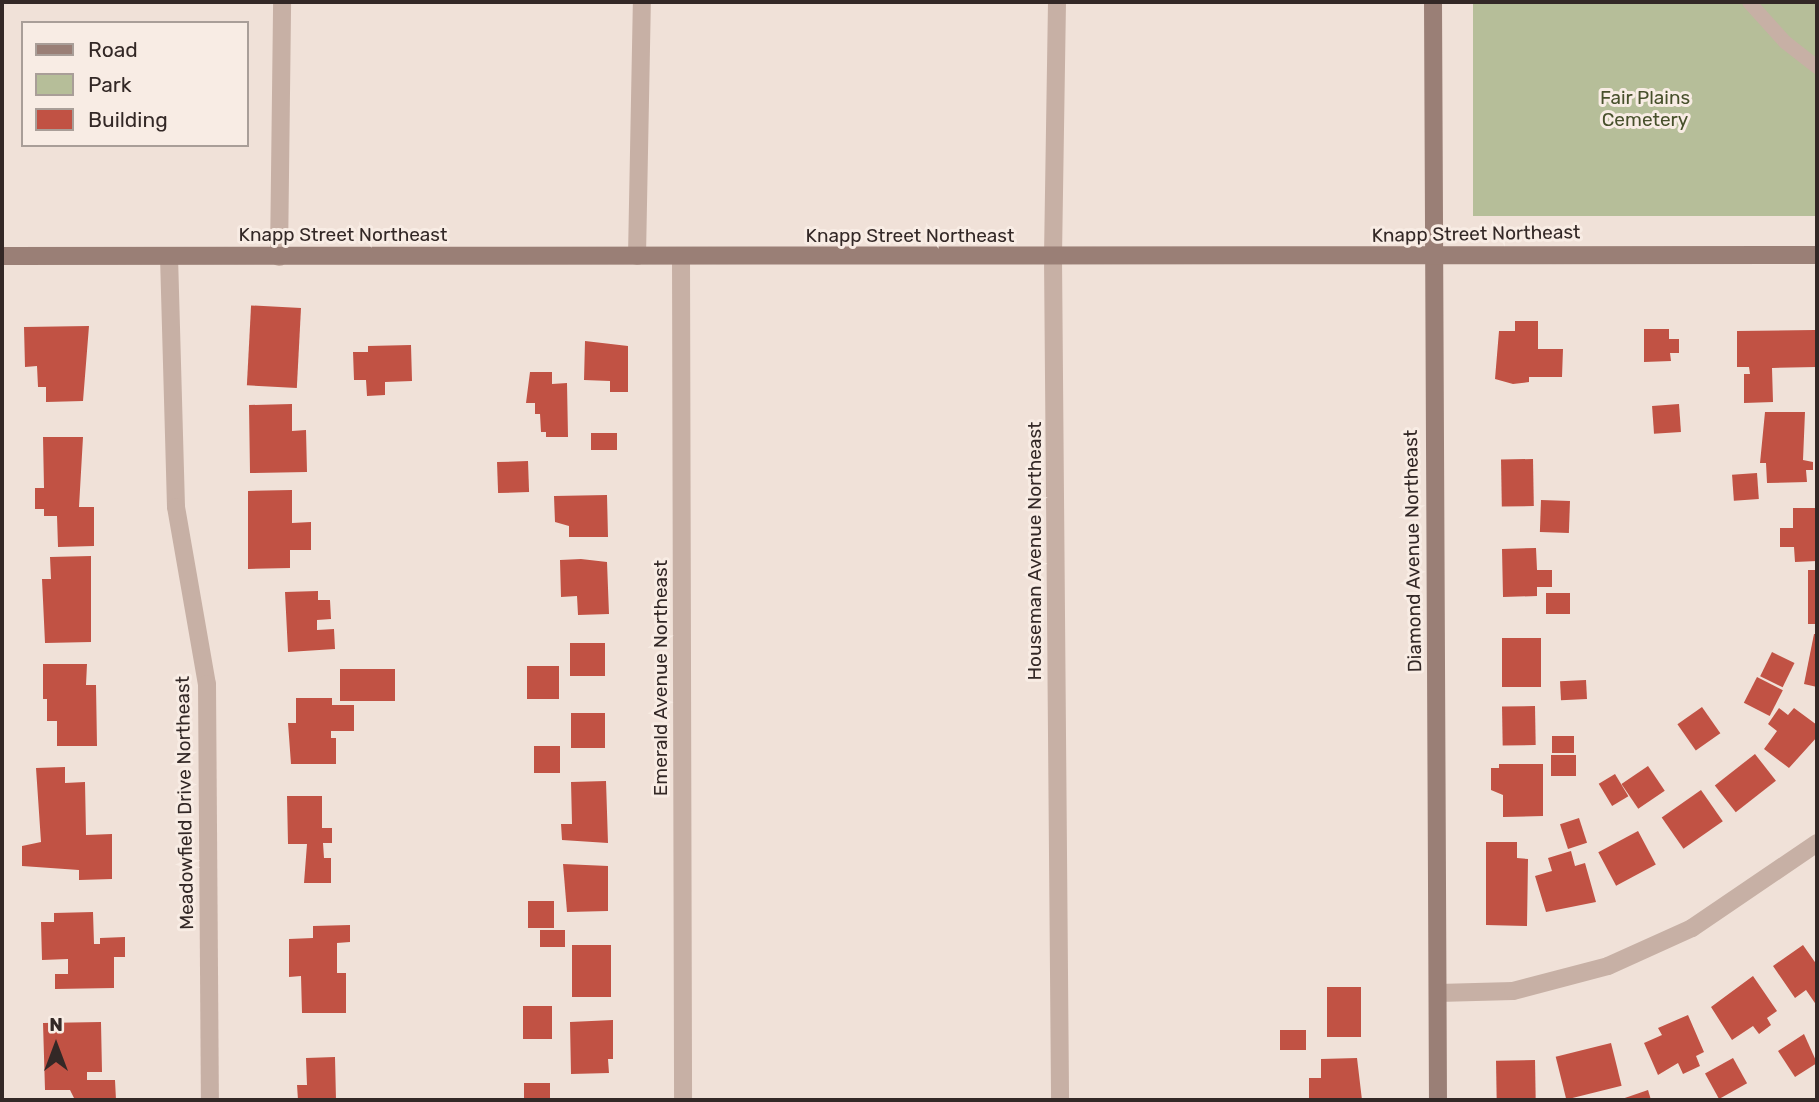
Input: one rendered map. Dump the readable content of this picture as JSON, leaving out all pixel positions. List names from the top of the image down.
{
  "streets": {
    "main road": ["Knapp Street Northeast", "Diamond Avenue Northeast"],
    "street": ["Houseman Avenue Northeast", "Emerald Avenue Northeast", "Meadowfield Drive Northeast"]
  },
  "crossings": [
    ["Knapp Street Northeast", "Houseman Avenue Northeast"],
    ["Knapp Street Northeast", "Diamond Avenue Northeast"],
    ["Knapp Street Northeast", "Emerald Avenue Northeast"],
    ["Knapp Street Northeast", "Meadowfield Drive Northeast"]
  ],
  "parks": ["Fair Plains Cemetery"],
  "legend": ["Road", "Park", "Building"],
  "north": "top"
}
